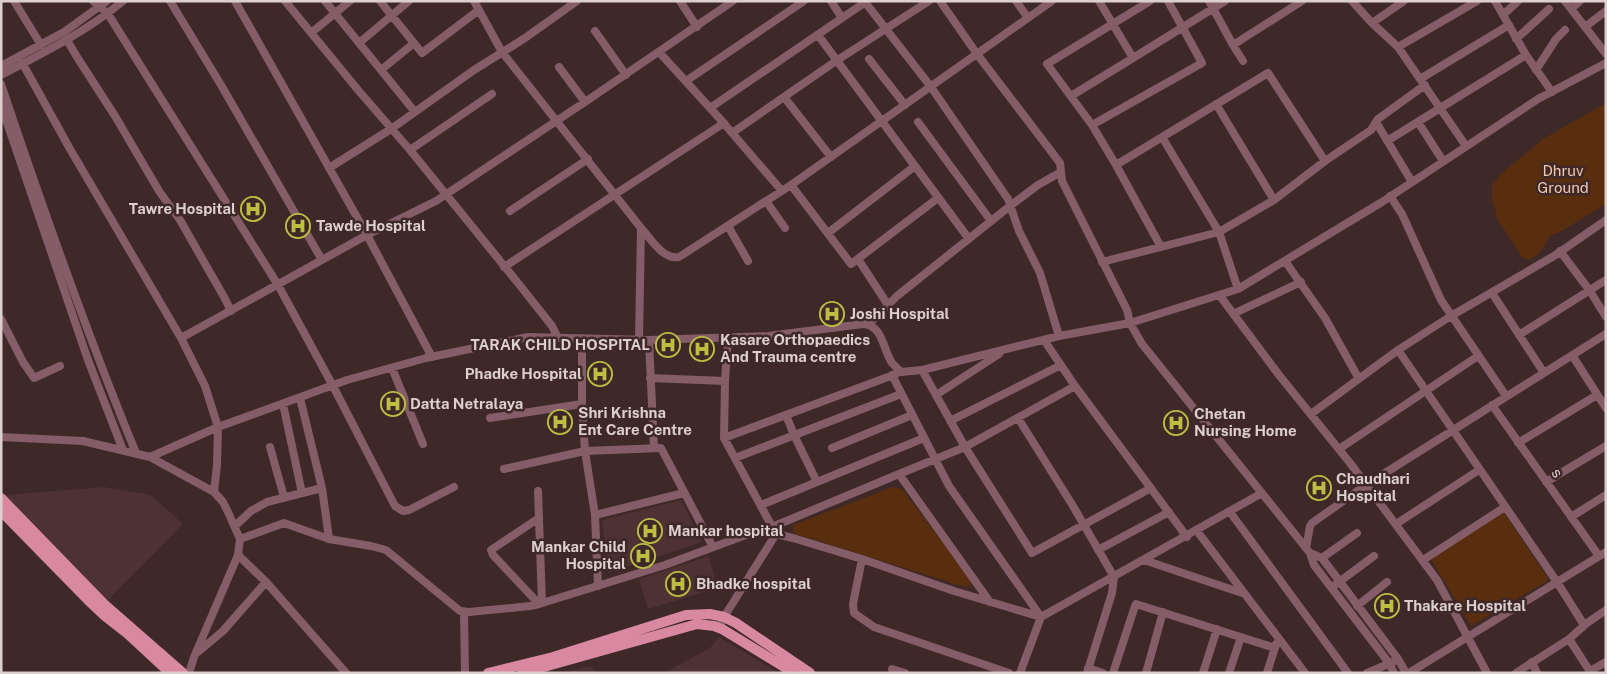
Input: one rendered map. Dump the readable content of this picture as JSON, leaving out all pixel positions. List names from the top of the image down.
{
  "streets": {
    "street": ["s"]
  },
  "parks": ["Dhruv Ground"],
  "places": {
    "hospital": [
      "Tawre Hospital",
      "Tawde Hospital",
      "Joshi Hospital",
      "TARAK CHILD HOSPITAL",
      "Kasare Orthopaedics And Trauma centre",
      "Phadke Hospital",
      "Datta Netralaya",
      "Shri Krishna Ent Care Centre",
      "Chetan Nursing Home",
      "Chaudhari Hospital",
      "Mankar hospital",
      "Mankar Child Hospital",
      "Bhadke hospital",
      "Thakare Hospital"
    ]
  }
}
